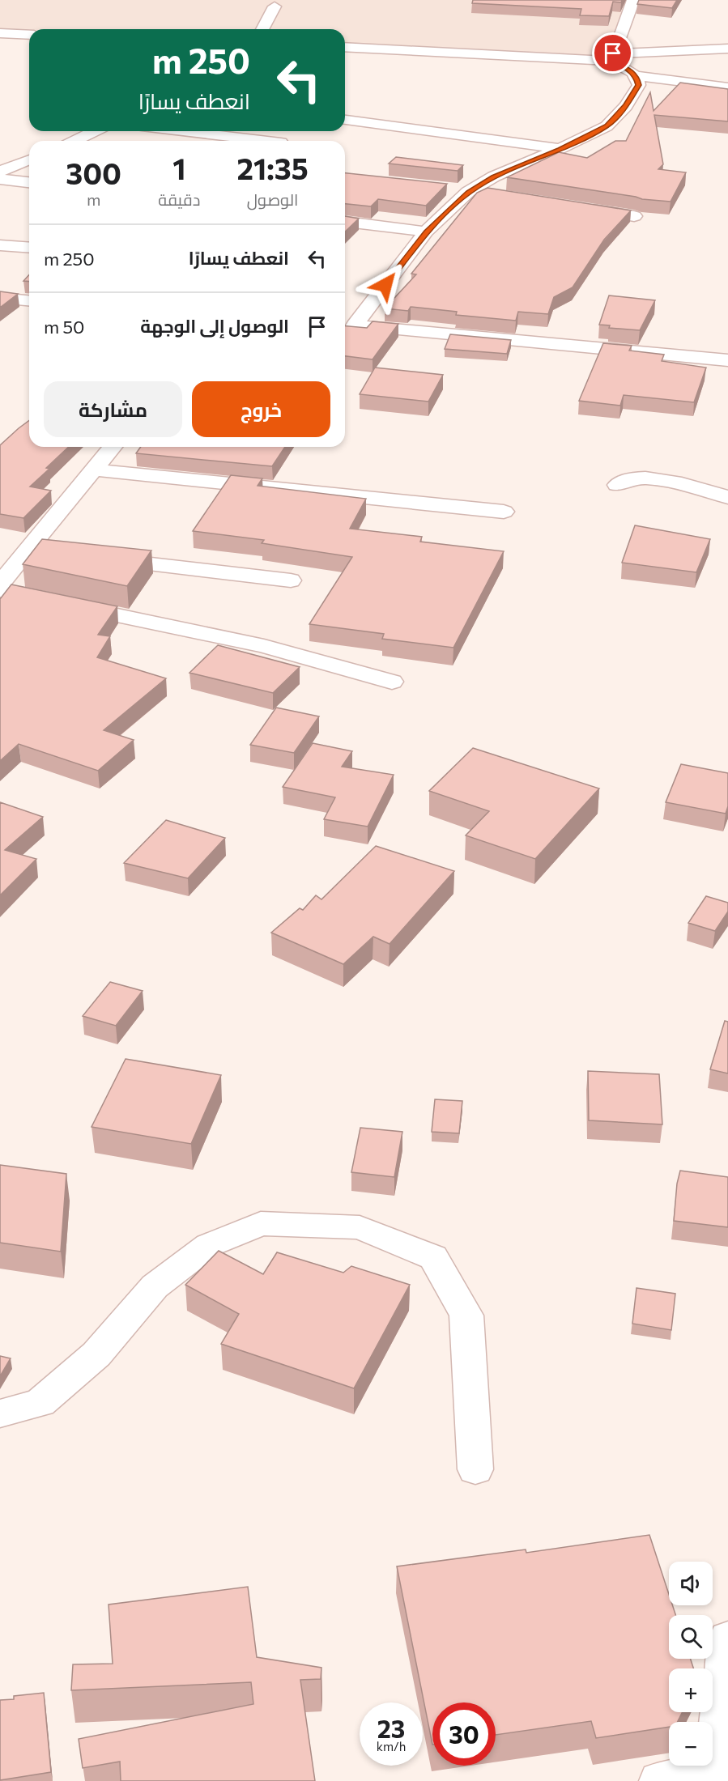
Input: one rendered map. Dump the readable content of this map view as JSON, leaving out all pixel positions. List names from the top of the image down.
{
  "page": {
    "turn": ["250 m", "انعطف يسارًا"],
    "eta": [
      "21:35",
      "الوصول",
      "1",
      "دقيقة",
      "300",
      "m"
    ],
    "list": [
      {
        "name": "انعطف يسارًا",
        "value": "250 m"
      },
      {
        "name": "الوصول إلى الوجهة",
        "value": "50 m"
      }
    ],
    "buttons": ["خروج", "مشاركة"],
    "map_buttons": ["+", "−"],
    "speed": "23 km/h",
    "limit": "30"
  }
}
